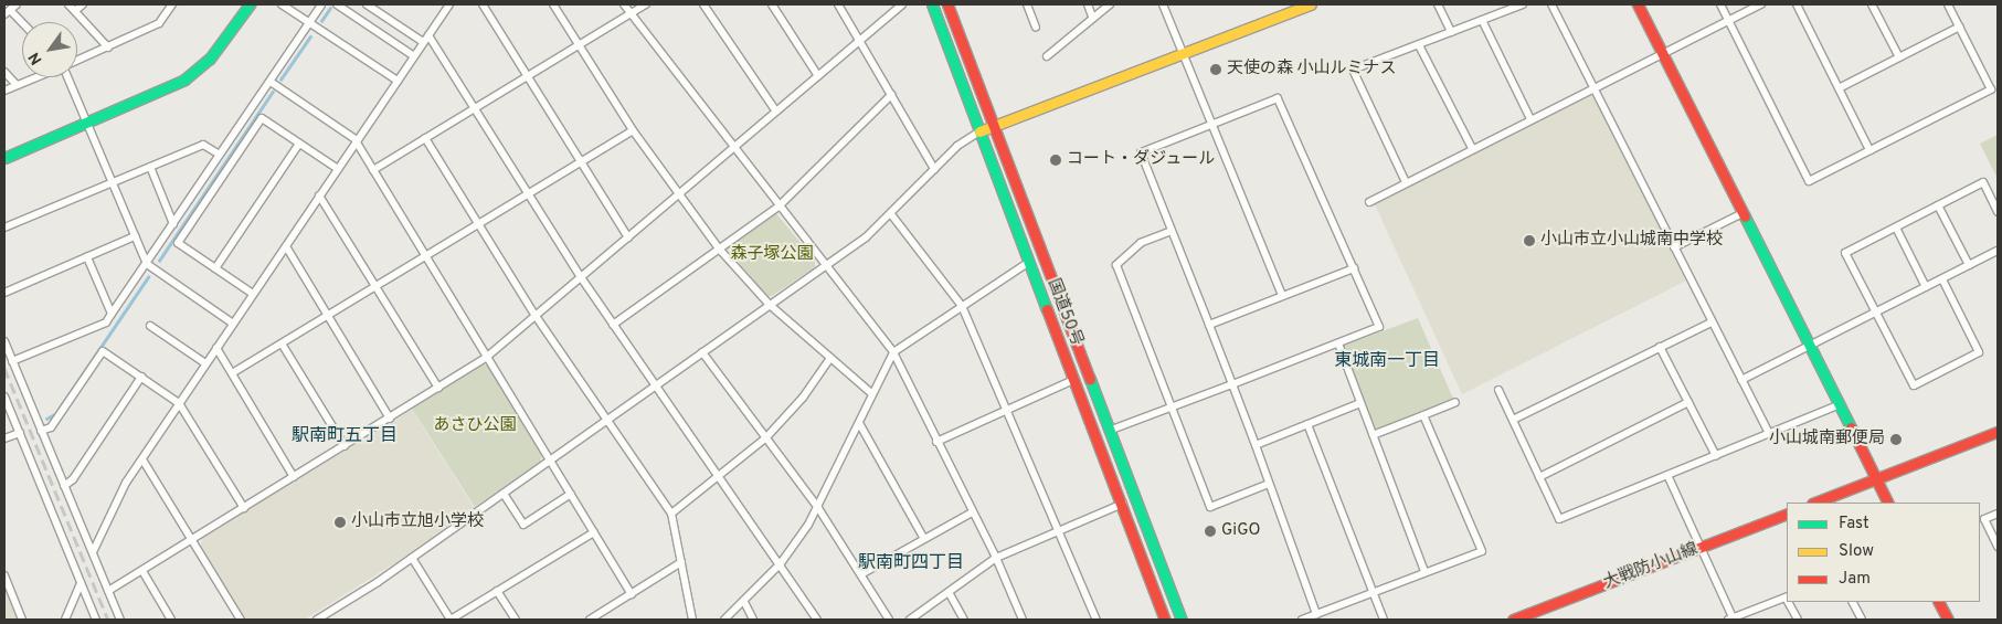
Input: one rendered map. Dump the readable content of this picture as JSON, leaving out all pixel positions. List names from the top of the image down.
{
  "streets": {
    "main road": ["国道50号", "大戦防小山線"]
  },
  "districts": ["東城南一丁目", "駅南町五丁目", "駅南町四丁目"],
  "parks": ["森子塚公園", "あさひ公園"],
  "places": [
    "天使の森 小山ルミナス",
    "コート・ダジュール",
    "小山市立小山城南中学校",
    "小山城南郵便局",
    "小山市立旭小学校",
    "GiGO"
  ],
  "legend": ["Fast", "Slow", "Jam"],
  "north": "bottom left"
}
